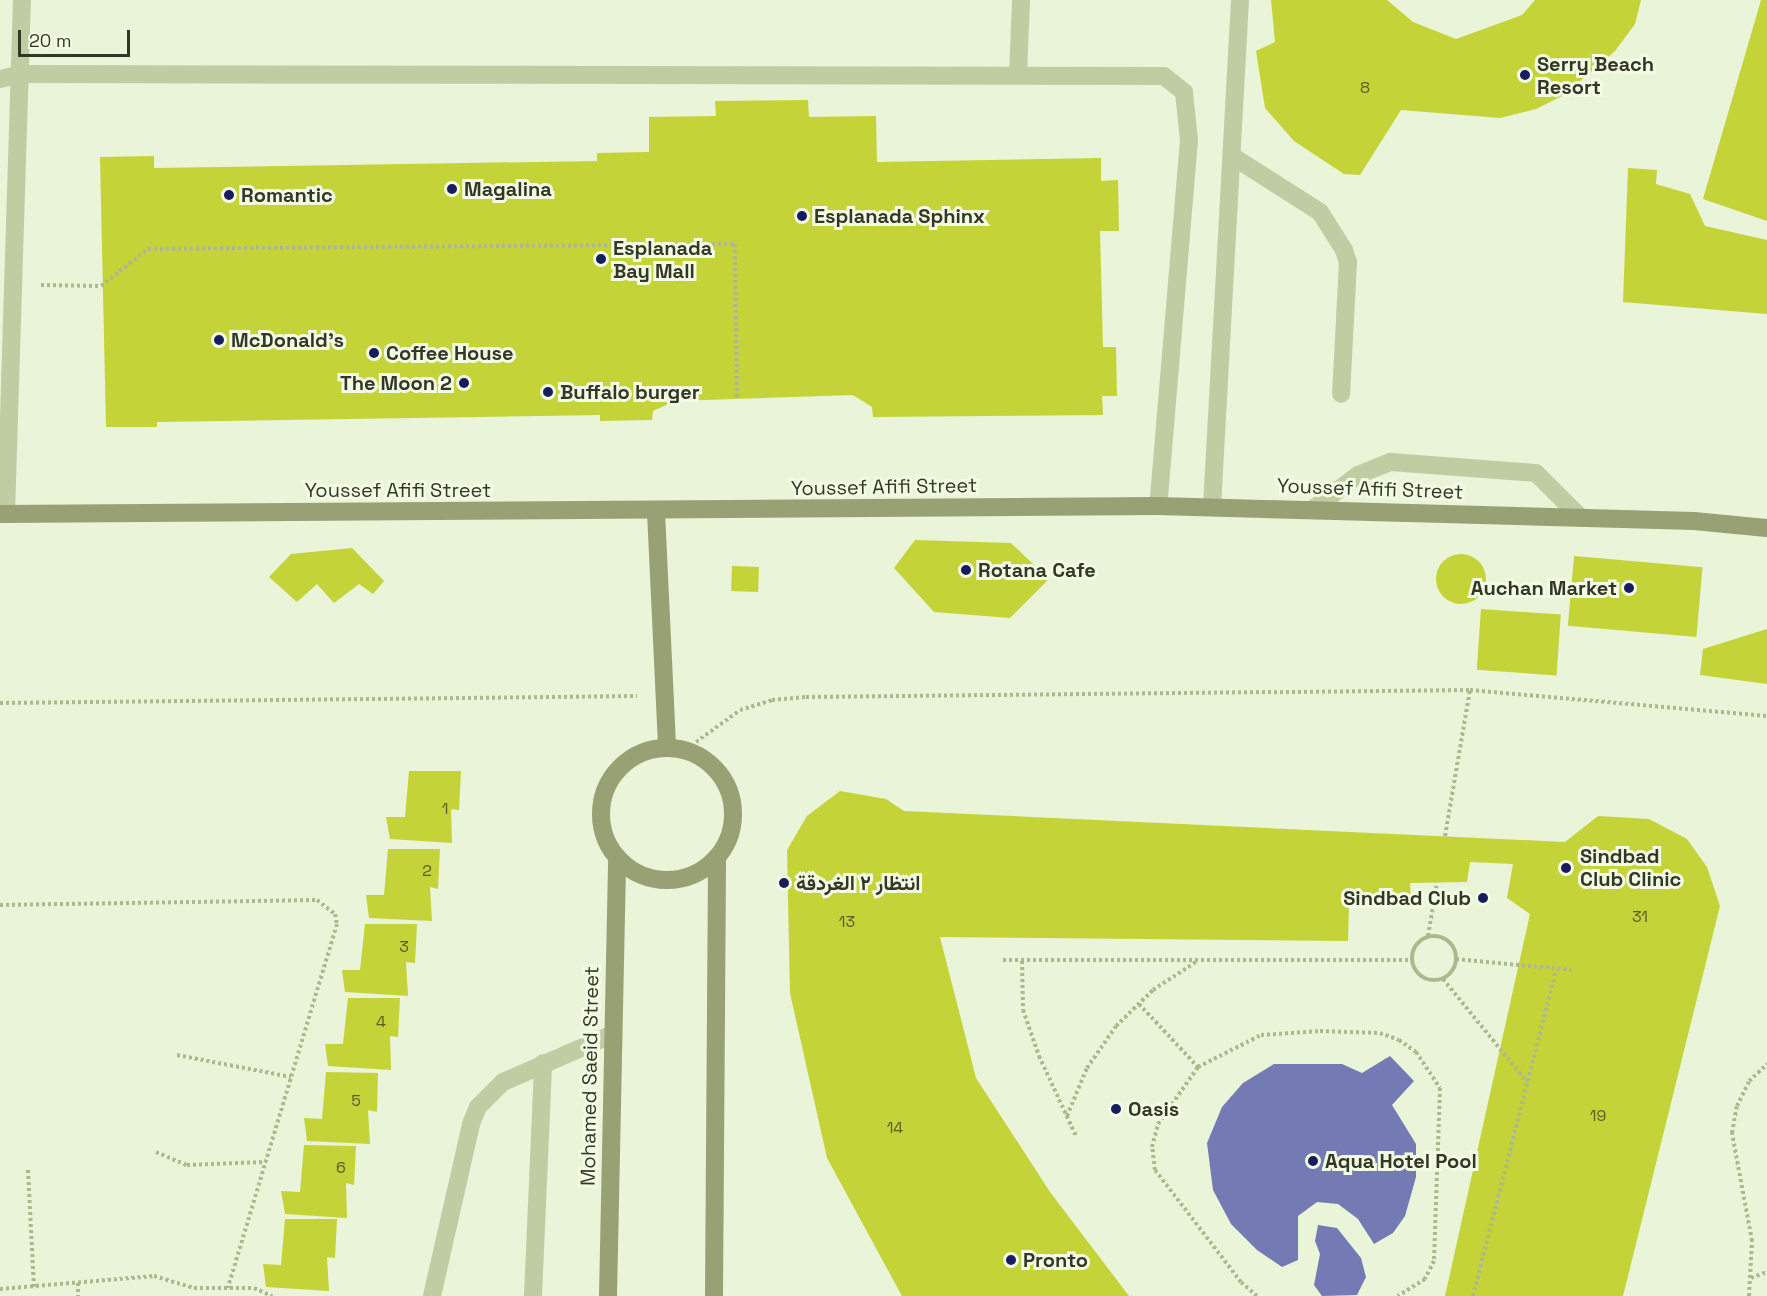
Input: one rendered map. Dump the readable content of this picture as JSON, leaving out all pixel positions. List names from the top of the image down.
{
  "streets": {
    "street": ["Youssef Afifi Street", "Mohamed Saeid Street"]
  },
  "places": [
    "Serry Beach Resort",
    "Magalina",
    "Romantic",
    "Esplanada Sphinx",
    "Esplanada Bay Mall",
    "McDonald's",
    "Coffee House",
    "The Moon 2",
    "Buffalo burger",
    "Rotana Cafe",
    "Auchan Market",
    "Sindbad Club Clinic",
    "انتظار ٢ الغردقة",
    "Sindbad Club",
    "Oasis",
    "Aqua Hotel Pool",
    "Pronto"
  ],
  "house_numbers": [
    "8",
    "1",
    "2",
    "31",
    "13",
    "3",
    "4",
    "5",
    "19",
    "14",
    "6"
  ],
  "scale_bar": "20 m"
}
